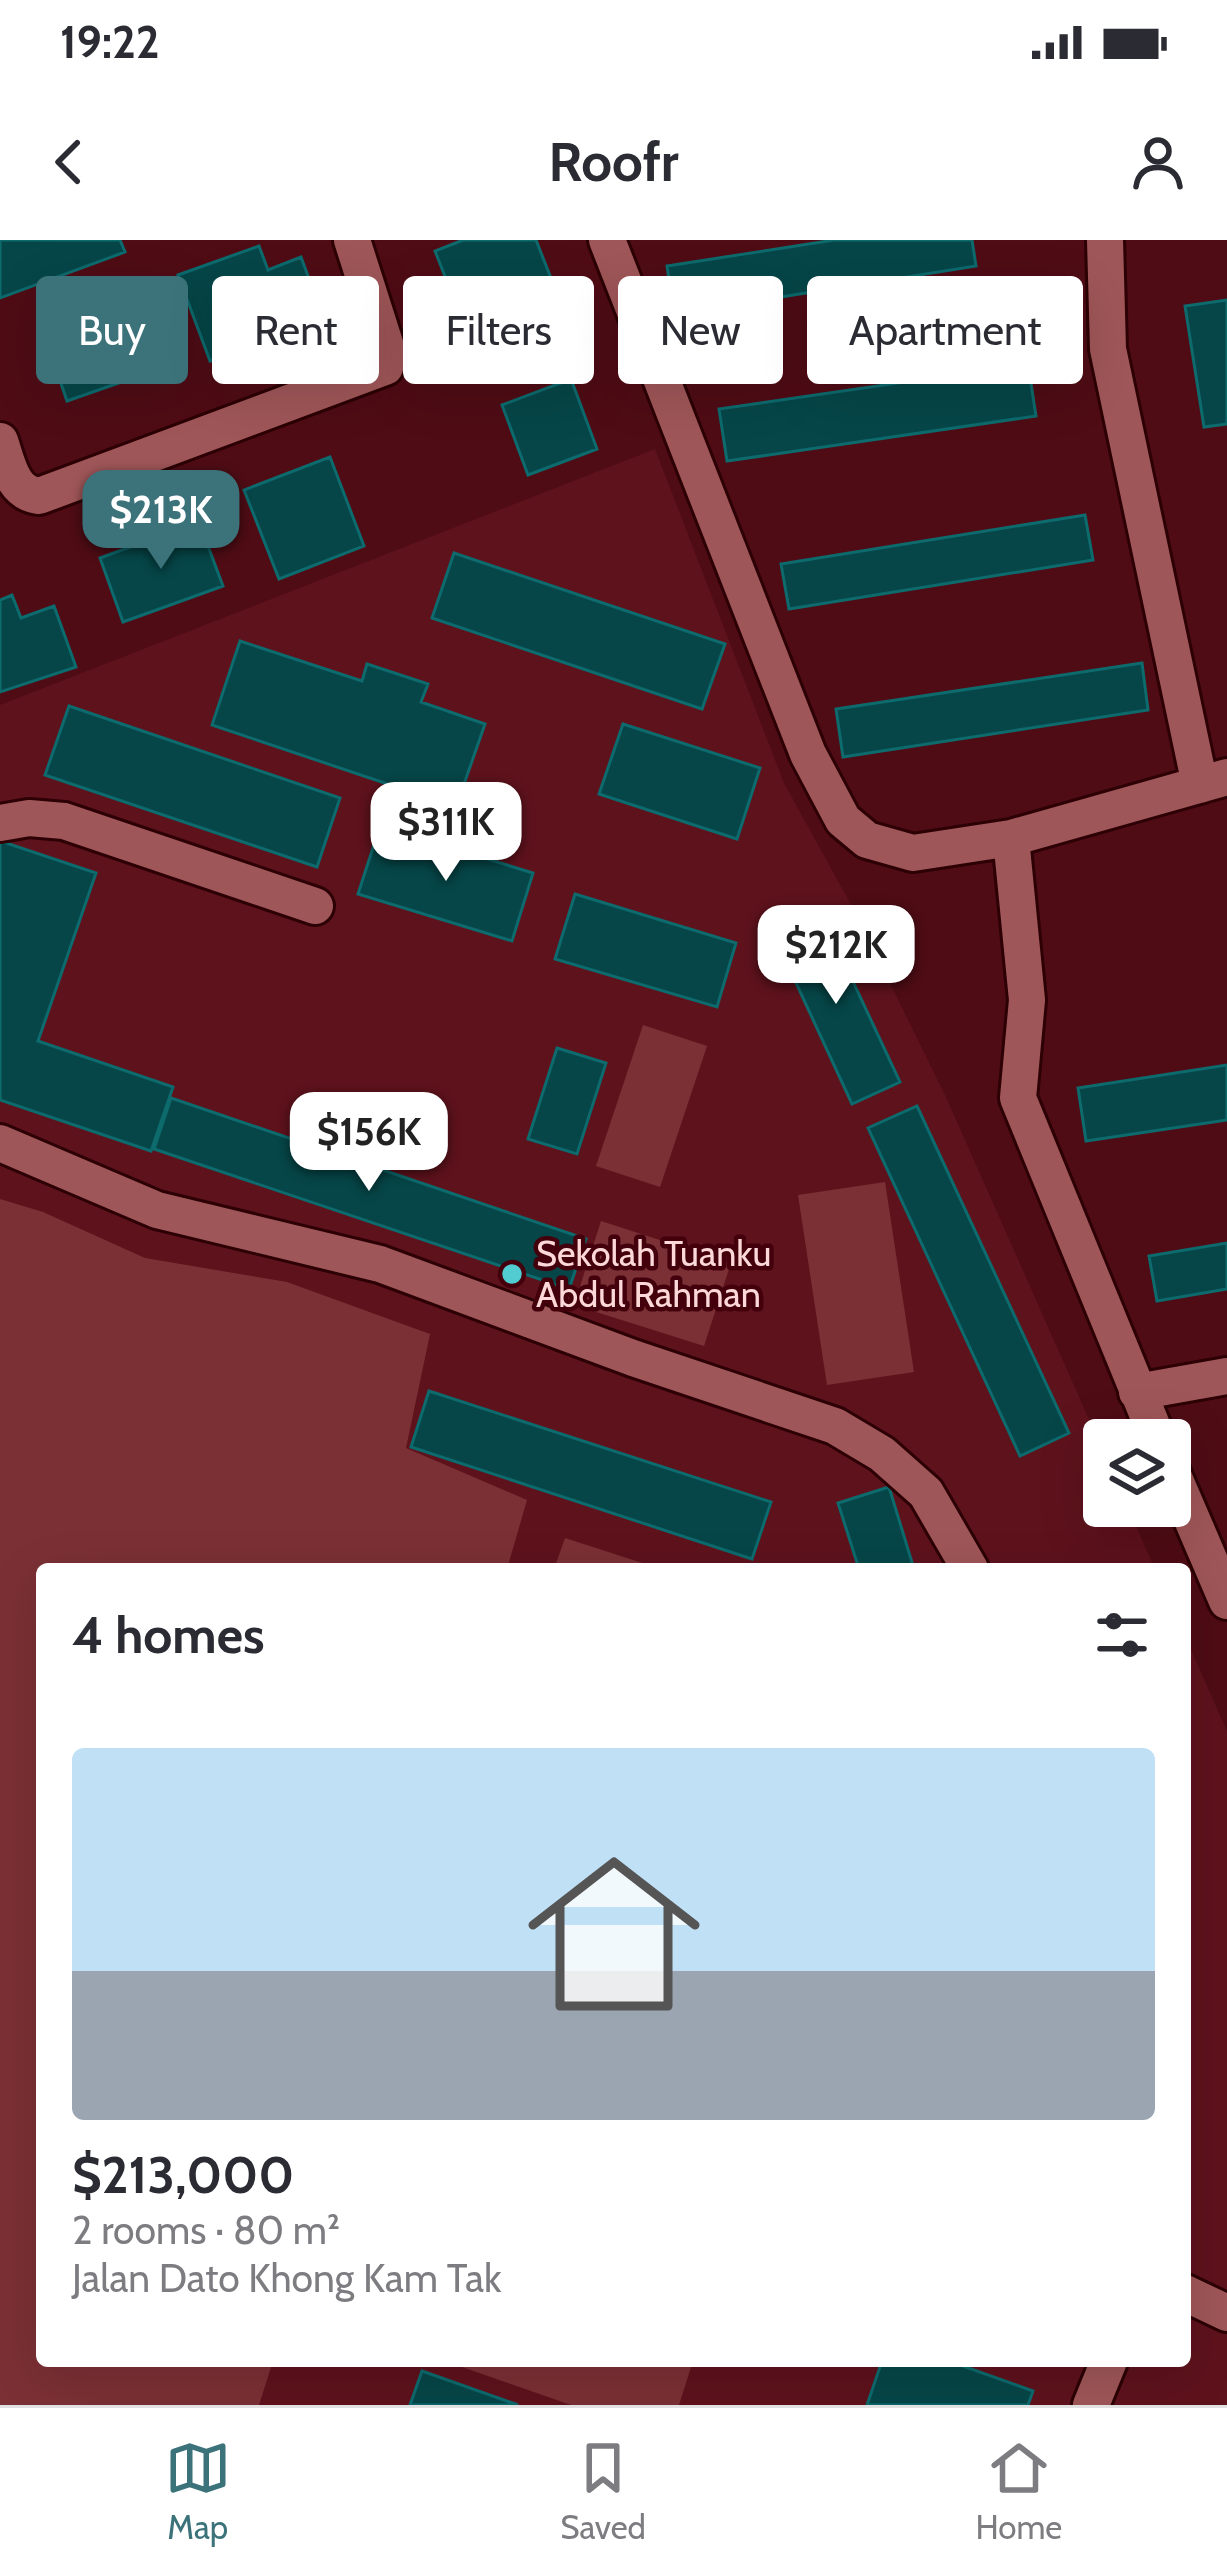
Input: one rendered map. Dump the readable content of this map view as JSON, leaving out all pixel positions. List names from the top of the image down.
{
  "places": ["Sekolah Tuanku Abdul Rahman"],
  "page": {
    "status": "19:22",
    "header": "Roofr",
    "chip": [
      "Buy",
      "Rent",
      "Filters",
      "New",
      "Apartment"
    ],
    "price": [
      "$213K",
      "$311K",
      "$212K",
      "$156K"
    ],
    "heading": "4 homes",
    "list": [
      {
        "name": "$213,000",
        "note": "2 rooms · 80 m² · Jalan Dato Khong Kam Tak"
      }
    ],
    "tabs": ["Map", "Saved", "Home"]
  }
}
